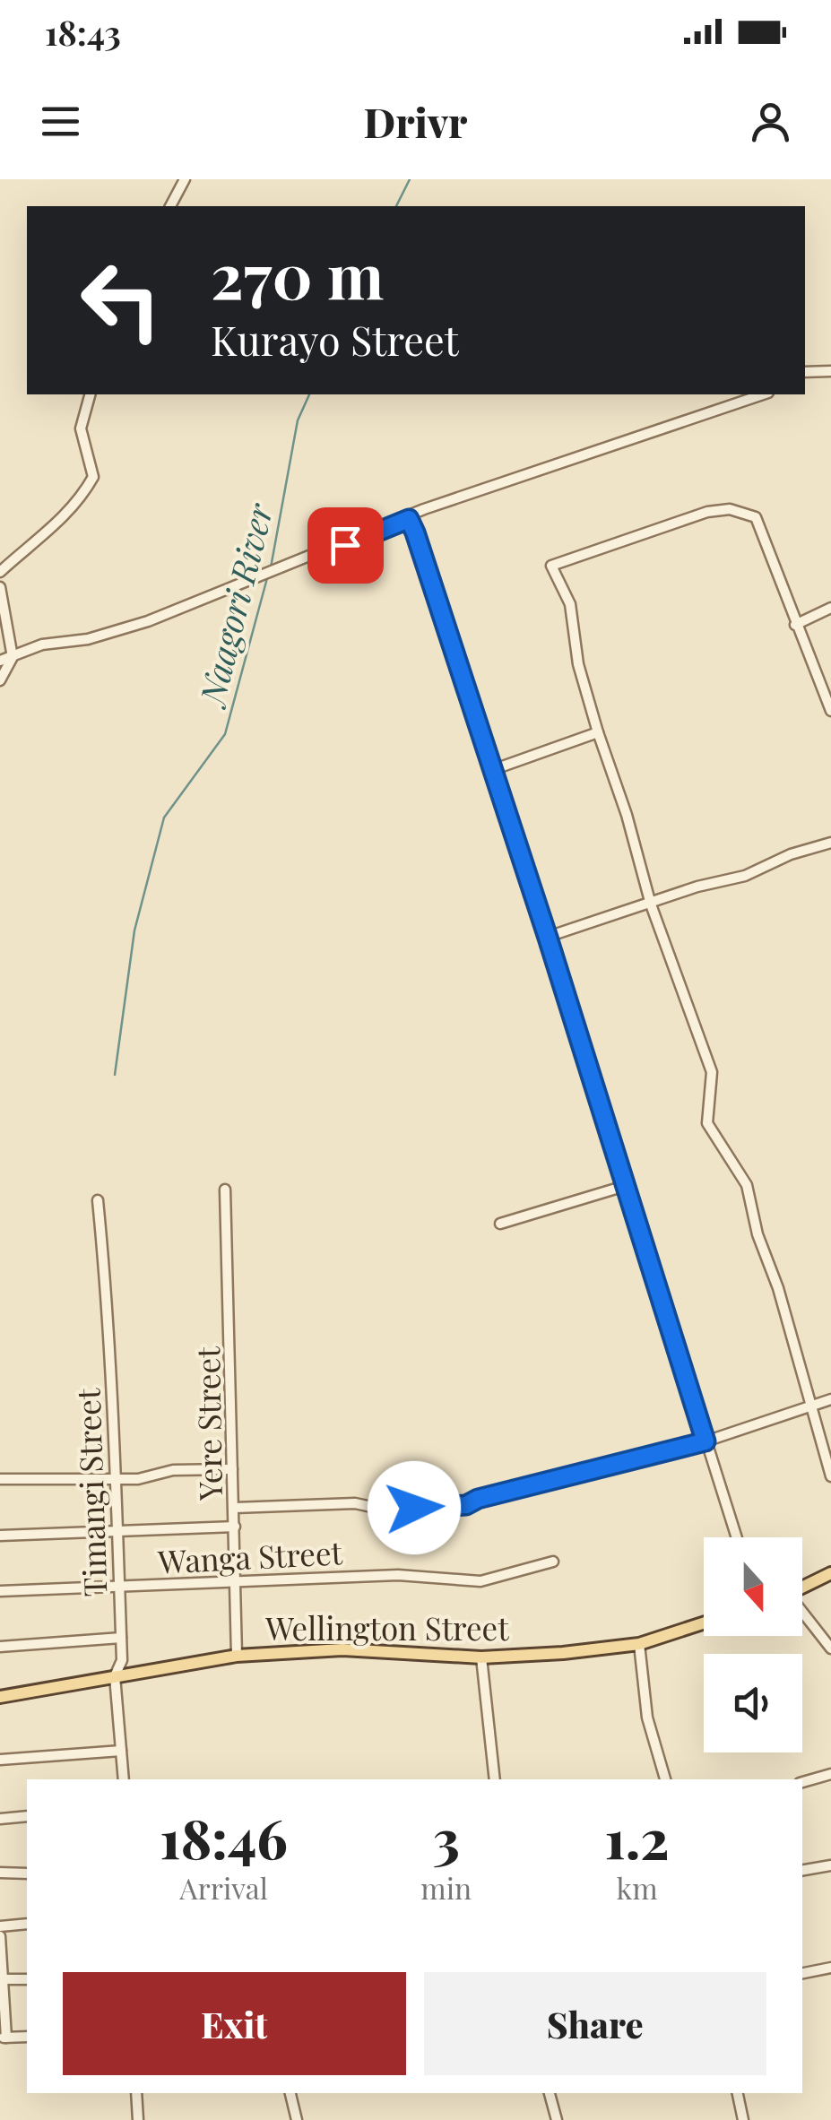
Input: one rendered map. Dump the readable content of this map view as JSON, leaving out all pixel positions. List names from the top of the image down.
{
  "streets": {
    "main road": ["Wellington Street"],
    "street": ["Yere Street", "Timangi Street", "Wanga Street"]
  },
  "crossings": [
    ["Yere Street", "Wanga Street"],
    ["Yere Street", "Wellington Street"],
    ["Timangi Street", "Wanga Street"],
    ["Timangi Street", "Wellington Street"]
  ],
  "water": ["Naagori River"],
  "north": "bottom",
  "page": {
    "status": "18:43",
    "header": "Drivr",
    "turn": ["270 m", "Kurayo Street"],
    "eta": [
      "18:46",
      "Arrival",
      "3",
      "min",
      "1.2",
      "km"
    ],
    "buttons": ["Exit", "Share"]
  }
}
